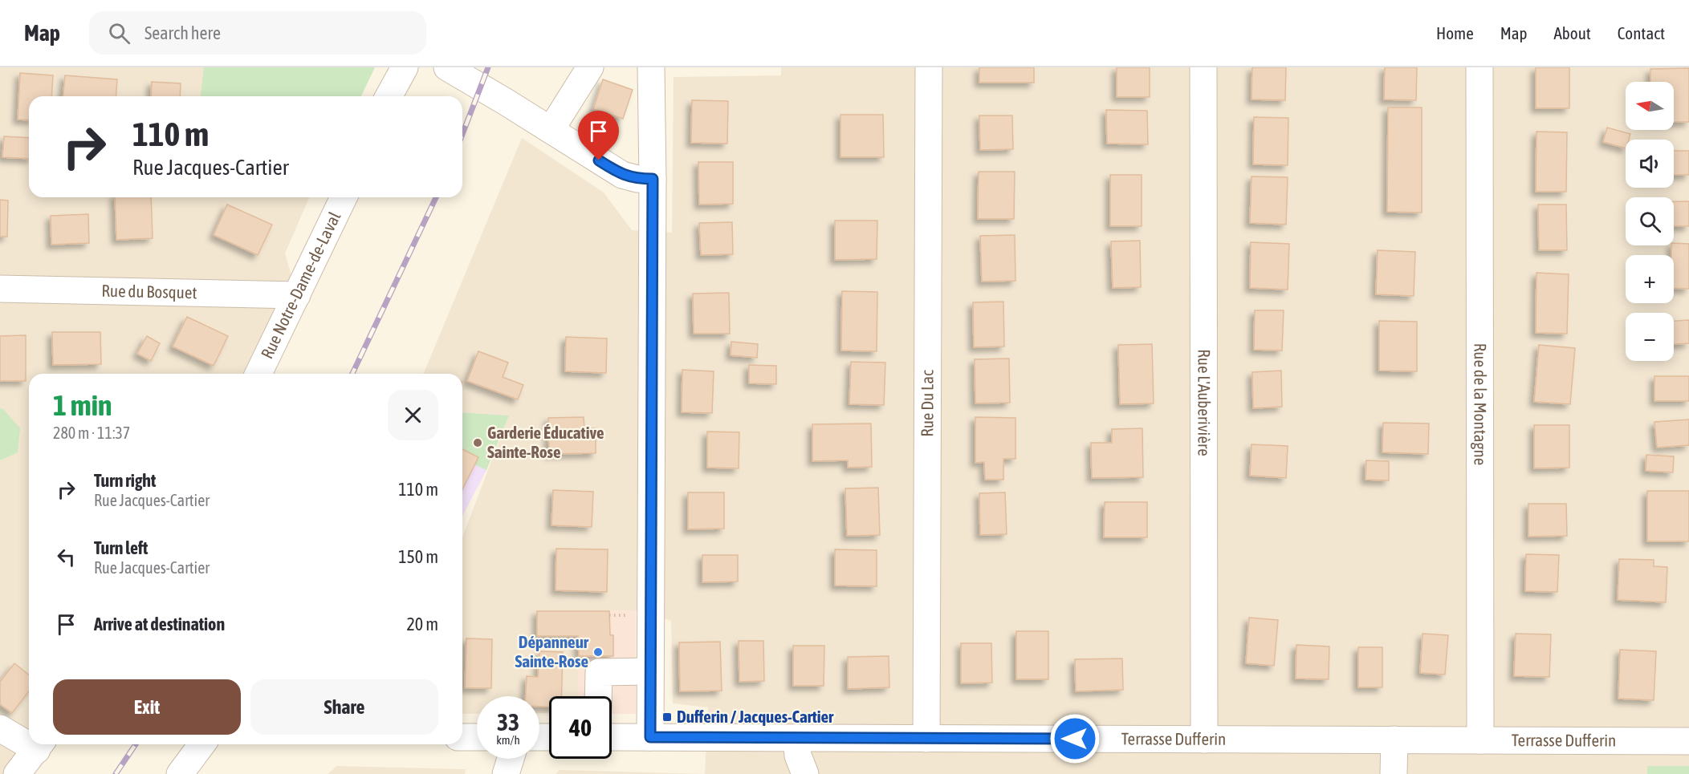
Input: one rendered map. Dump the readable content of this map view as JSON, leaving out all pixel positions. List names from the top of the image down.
{
  "streets": {
    "street": [
      "Rue Notre-Dame-de-Laval",
      "Rue du Bosquet",
      "Rue Du Lac",
      "Rue L'Auberivière",
      "Rue de la Montagne",
      "Terrasse Dufferin"
    ]
  },
  "crossings": [
    ["Rue Notre-Dame-de-Laval", "Rue du Bosquet"],
    ["Rue Du Lac", "Terrasse Dufferin"],
    ["Rue L'Auberivière", "Terrasse Dufferin"],
    ["Rue de la Montagne", "Terrasse Dufferin"]
  ],
  "places": {
    "other": ["Garderie Éducative Sainte-Rose", "Dépanneur Sainte-Rose"],
    "transit": ["Dufferin / Jacques-Cartier"]
  },
  "north": "left",
  "page": {
    "header": "Map",
    "search": "Search here",
    "nav": [
      "Home",
      "Map",
      "About",
      "Contact"
    ],
    "map_buttons": ["+", "−"],
    "turn": ["110 m", "Rue Jacques-Cartier"],
    "heading": ["1 min", "280 m · 11:37"],
    "list": [
      {
        "name": "Turn right",
        "note": "Rue Jacques-Cartier",
        "value": "110 m"
      },
      {
        "name": "Turn left",
        "note": "Rue Jacques-Cartier",
        "value": "150 m"
      },
      {
        "name": "Arrive at destination",
        "value": "20 m"
      }
    ],
    "buttons": ["Exit", "Share"],
    "speed": "33 km/h",
    "limit": "40"
  }
}
